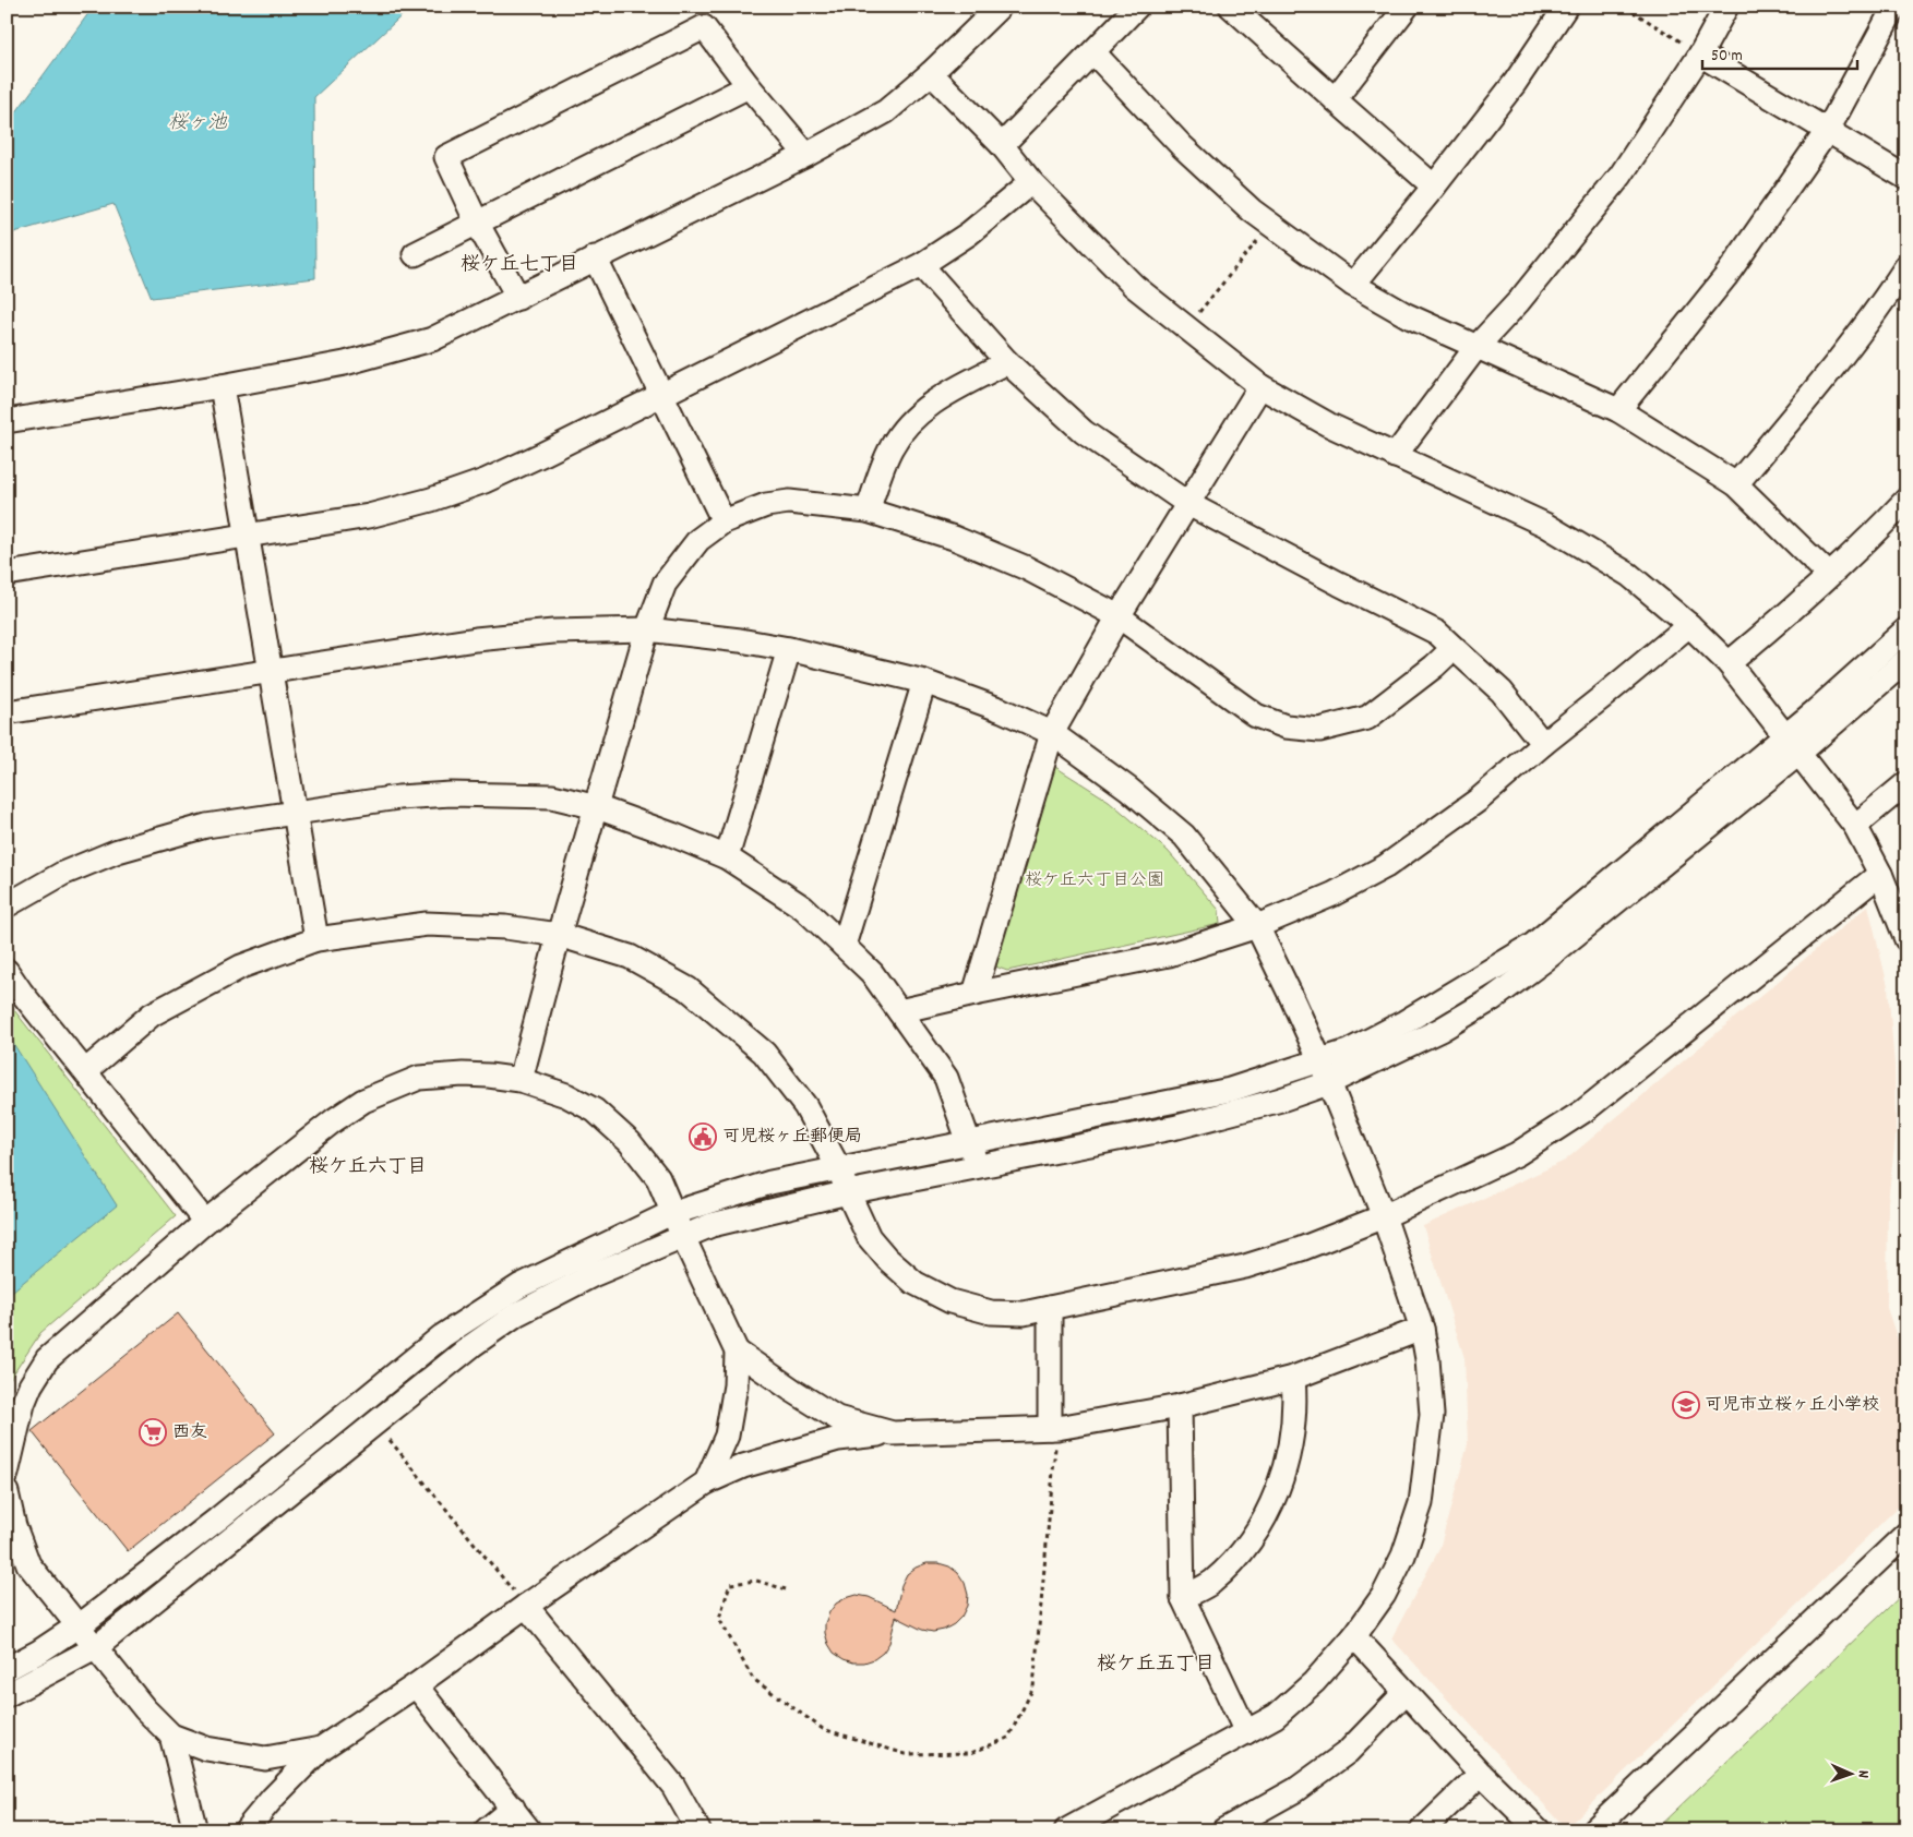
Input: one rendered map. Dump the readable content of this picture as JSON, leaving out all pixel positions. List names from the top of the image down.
{
  "districts": ["桜ケ丘七丁目", "桜ケ丘六丁目", "桜ケ丘五丁目"],
  "water": ["桜ヶ池"],
  "parks": ["桜ケ丘六丁目公園"],
  "places": {
    "public building": ["可児桜ヶ丘郵便局"],
    "school or university": ["可児市立桜ヶ丘小学校"],
    "supermarket": ["西友"]
  },
  "scale_bar": "50 m",
  "north": "right"
}
